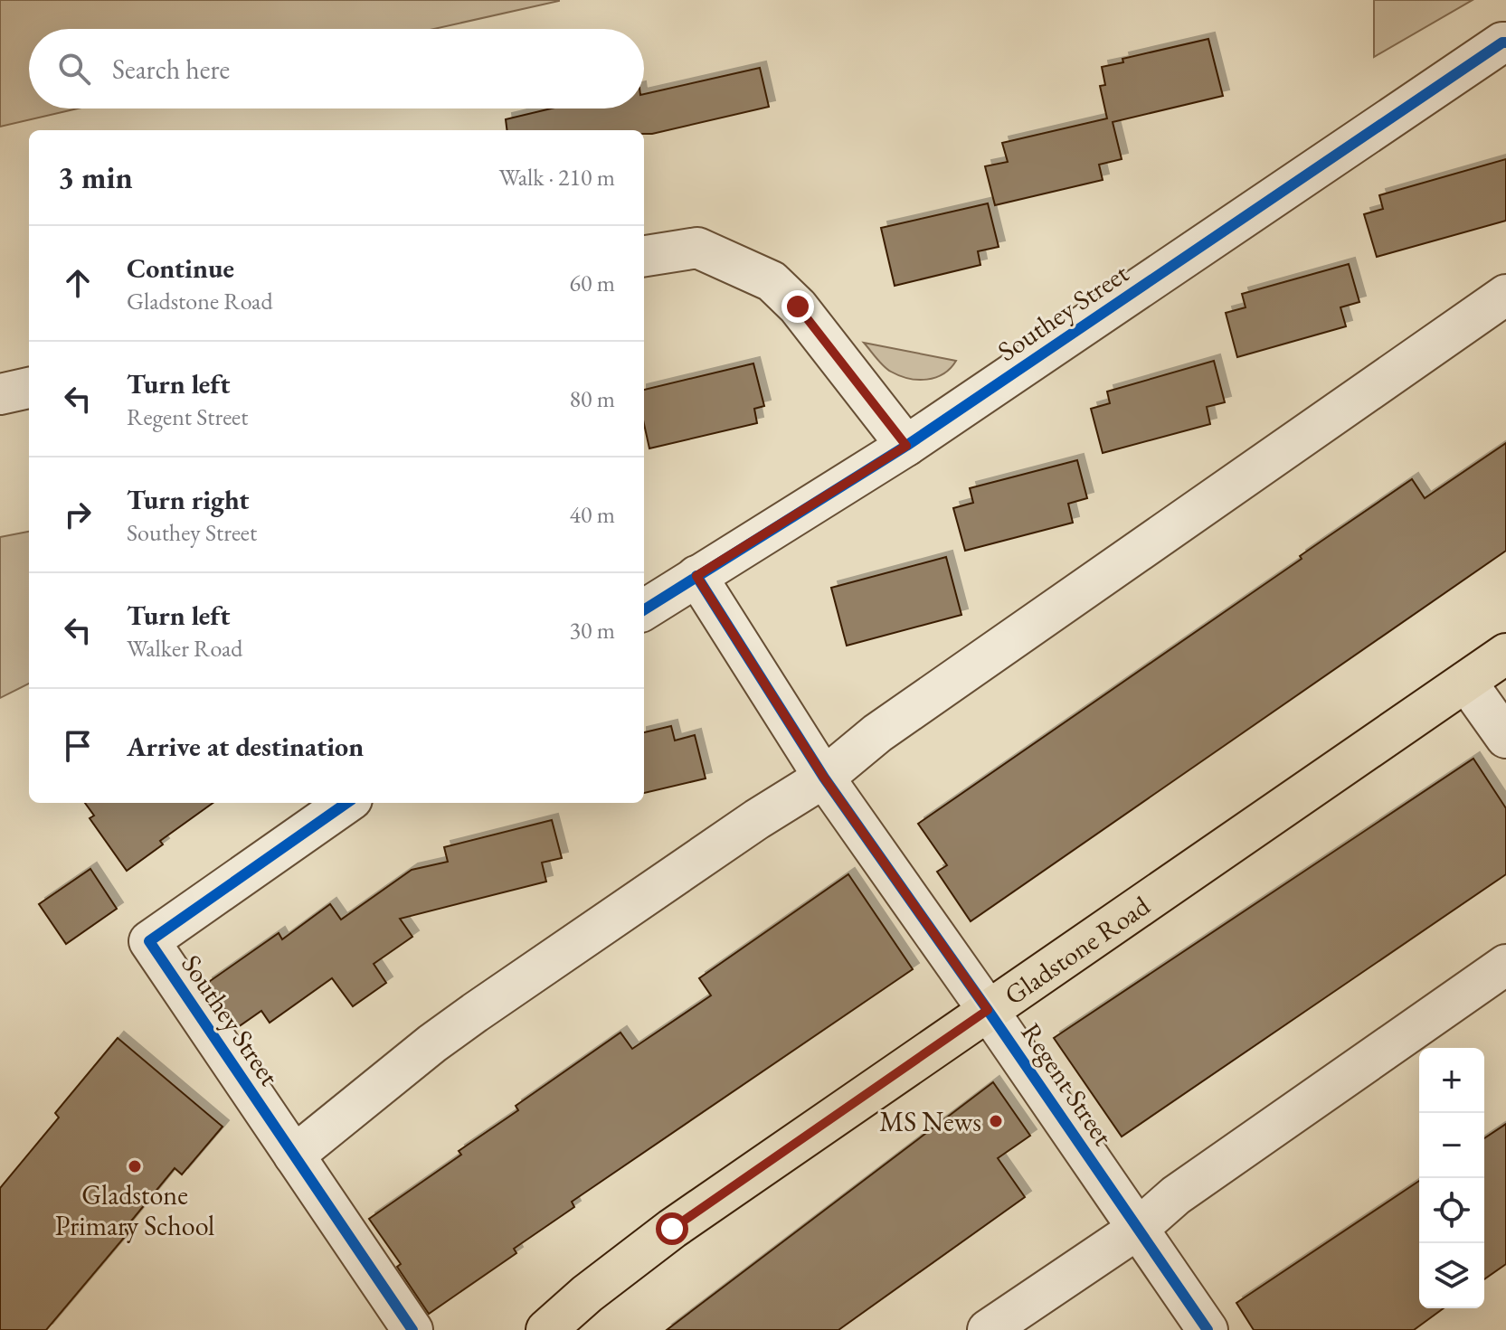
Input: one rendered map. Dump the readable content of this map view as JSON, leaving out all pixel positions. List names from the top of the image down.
{
  "streets": {
    "main road": ["Gladstone Road"],
    "street": ["Southey Street", "Regent Street"]
  },
  "crossings": [
    ["Southey Street", "Regent Street"],
    ["Gladstone Road", "Regent Street"]
  ],
  "places": ["MS News", "Gladstone Primary School"],
  "page": {
    "search": "Search here",
    "heading": ["3 min", "Walk · 210 m"],
    "list": [
      ["Continue", "Gladstone Road", "60 m"],
      ["Turn left", "Regent Street", "80 m"],
      ["Turn right", "Southey Street", "40 m"],
      ["Turn left", "Walker Road", "30 m"],
      "Arrive at destination"
    ],
    "map_buttons": ["+", "−"]
  }
}
